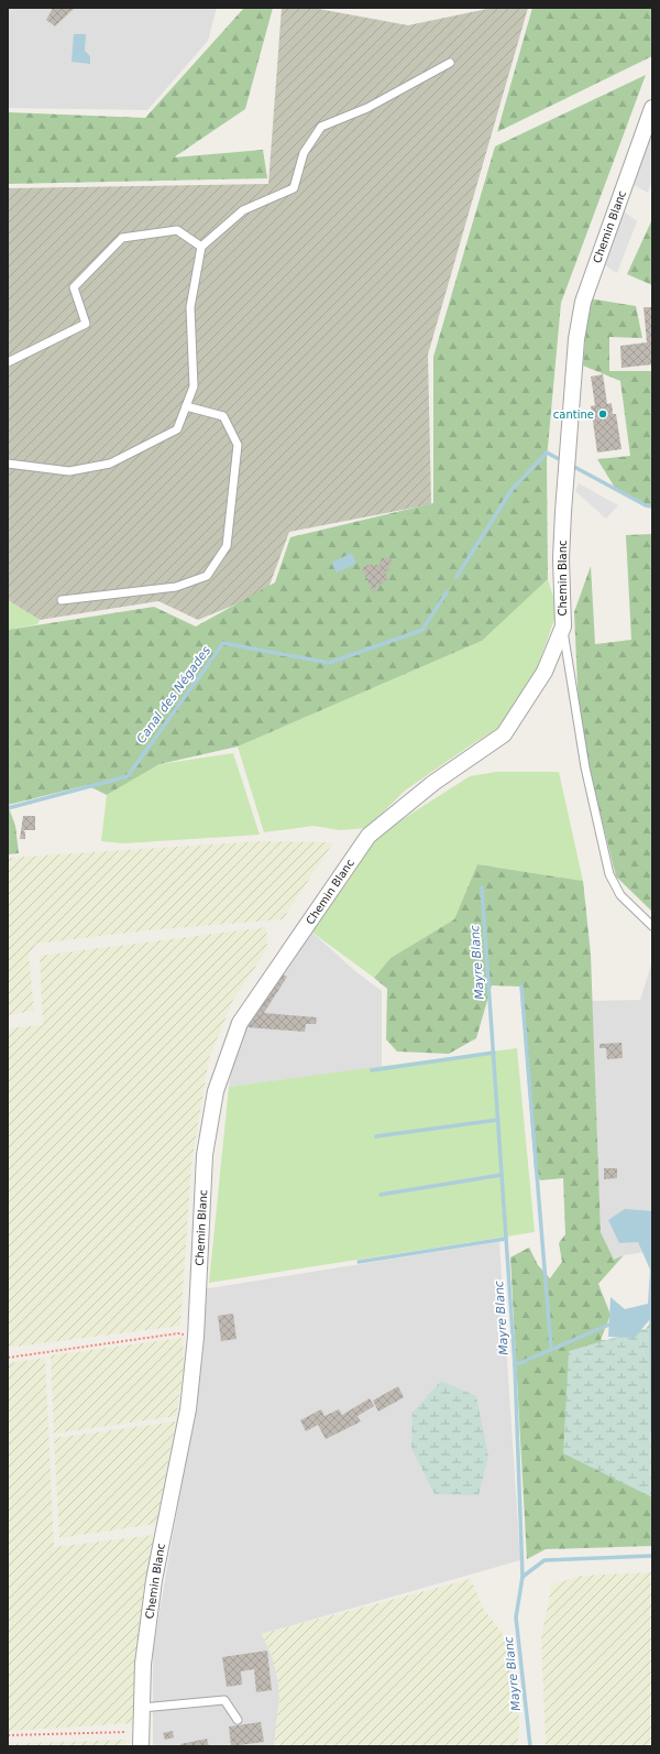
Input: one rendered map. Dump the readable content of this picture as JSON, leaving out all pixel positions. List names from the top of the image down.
{
  "streets": {
    "street": ["Chemin Blanc"]
  },
  "water": ["Canal des Négades", "Mayre Blanc"],
  "places": ["cantine"]
}
